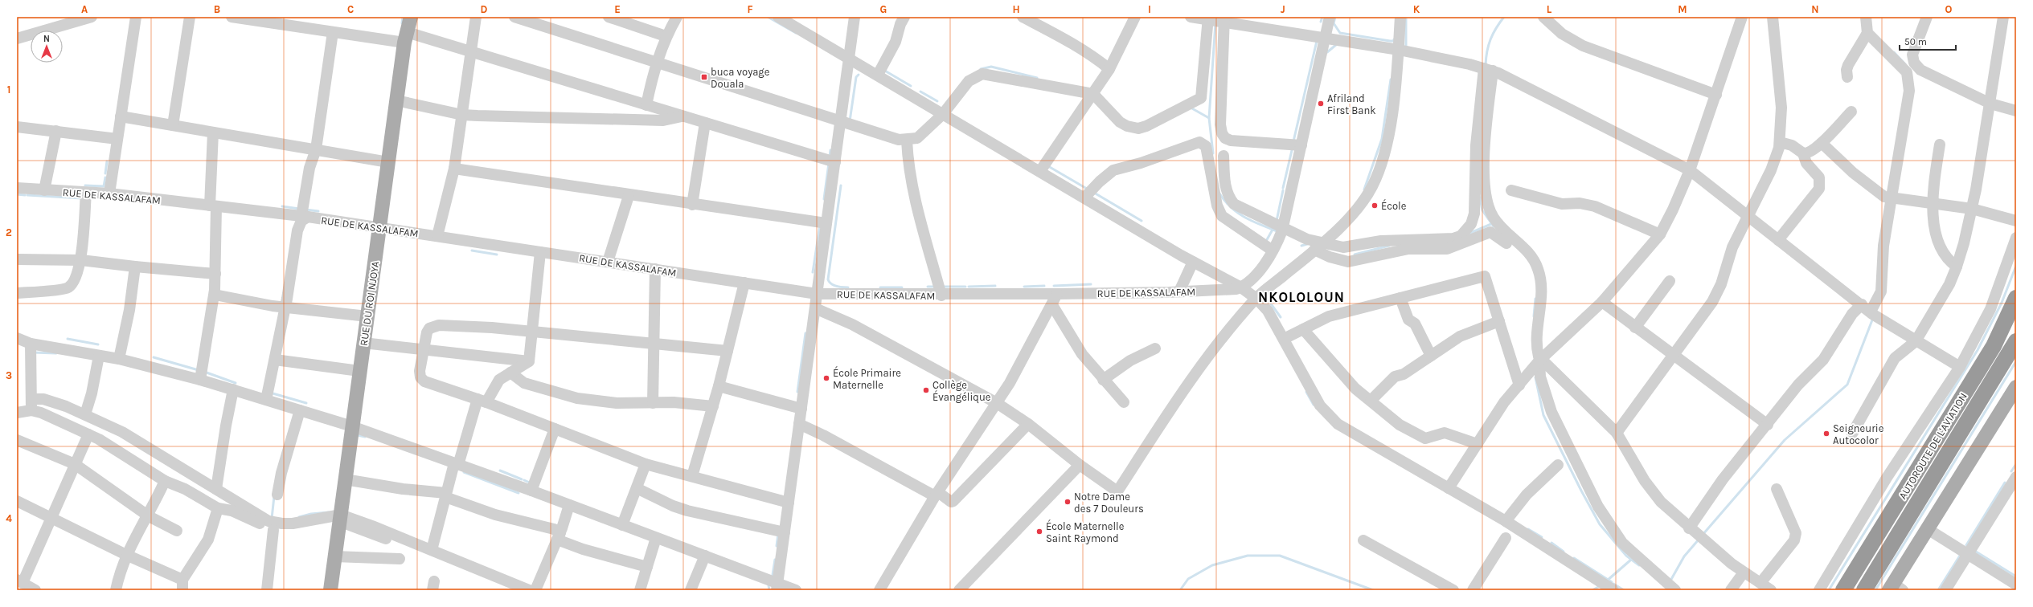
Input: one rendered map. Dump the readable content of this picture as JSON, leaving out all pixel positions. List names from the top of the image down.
{
  "streets": {
    "highway": ["AUTOROUTE DE L'AVIATION"],
    "main road": ["RUE DU ROI NJOYA"],
    "street": ["RUE DE KASSALAFAM"]
  },
  "crossings": [
    ["RUE DE KASSALAFAM", "RUE DU ROI NJOYA"]
  ],
  "districts": ["NKOLOLOUN"],
  "places": {
    "transit": ["buca voyage Douala"],
    "other": [
      "Afriland First Bank",
      "École",
      "École Primaire Maternelle",
      "Collège Évangélique",
      "Seigneurie Autocolor",
      "Notre Dame des 7 Douleurs",
      "École Maternelle Saint Raymond"
    ]
  },
  "scale_bar": "50 m",
  "north": "top",
  "grid": {
    "columns": [
      "A",
      "B",
      "C",
      "D",
      "E",
      "F",
      "G",
      "H",
      "I",
      "J",
      "K",
      "L",
      "M",
      "N",
      "O"
    ],
    "rows": [
      "1",
      "2",
      "3",
      "4"
    ]
  }
}
